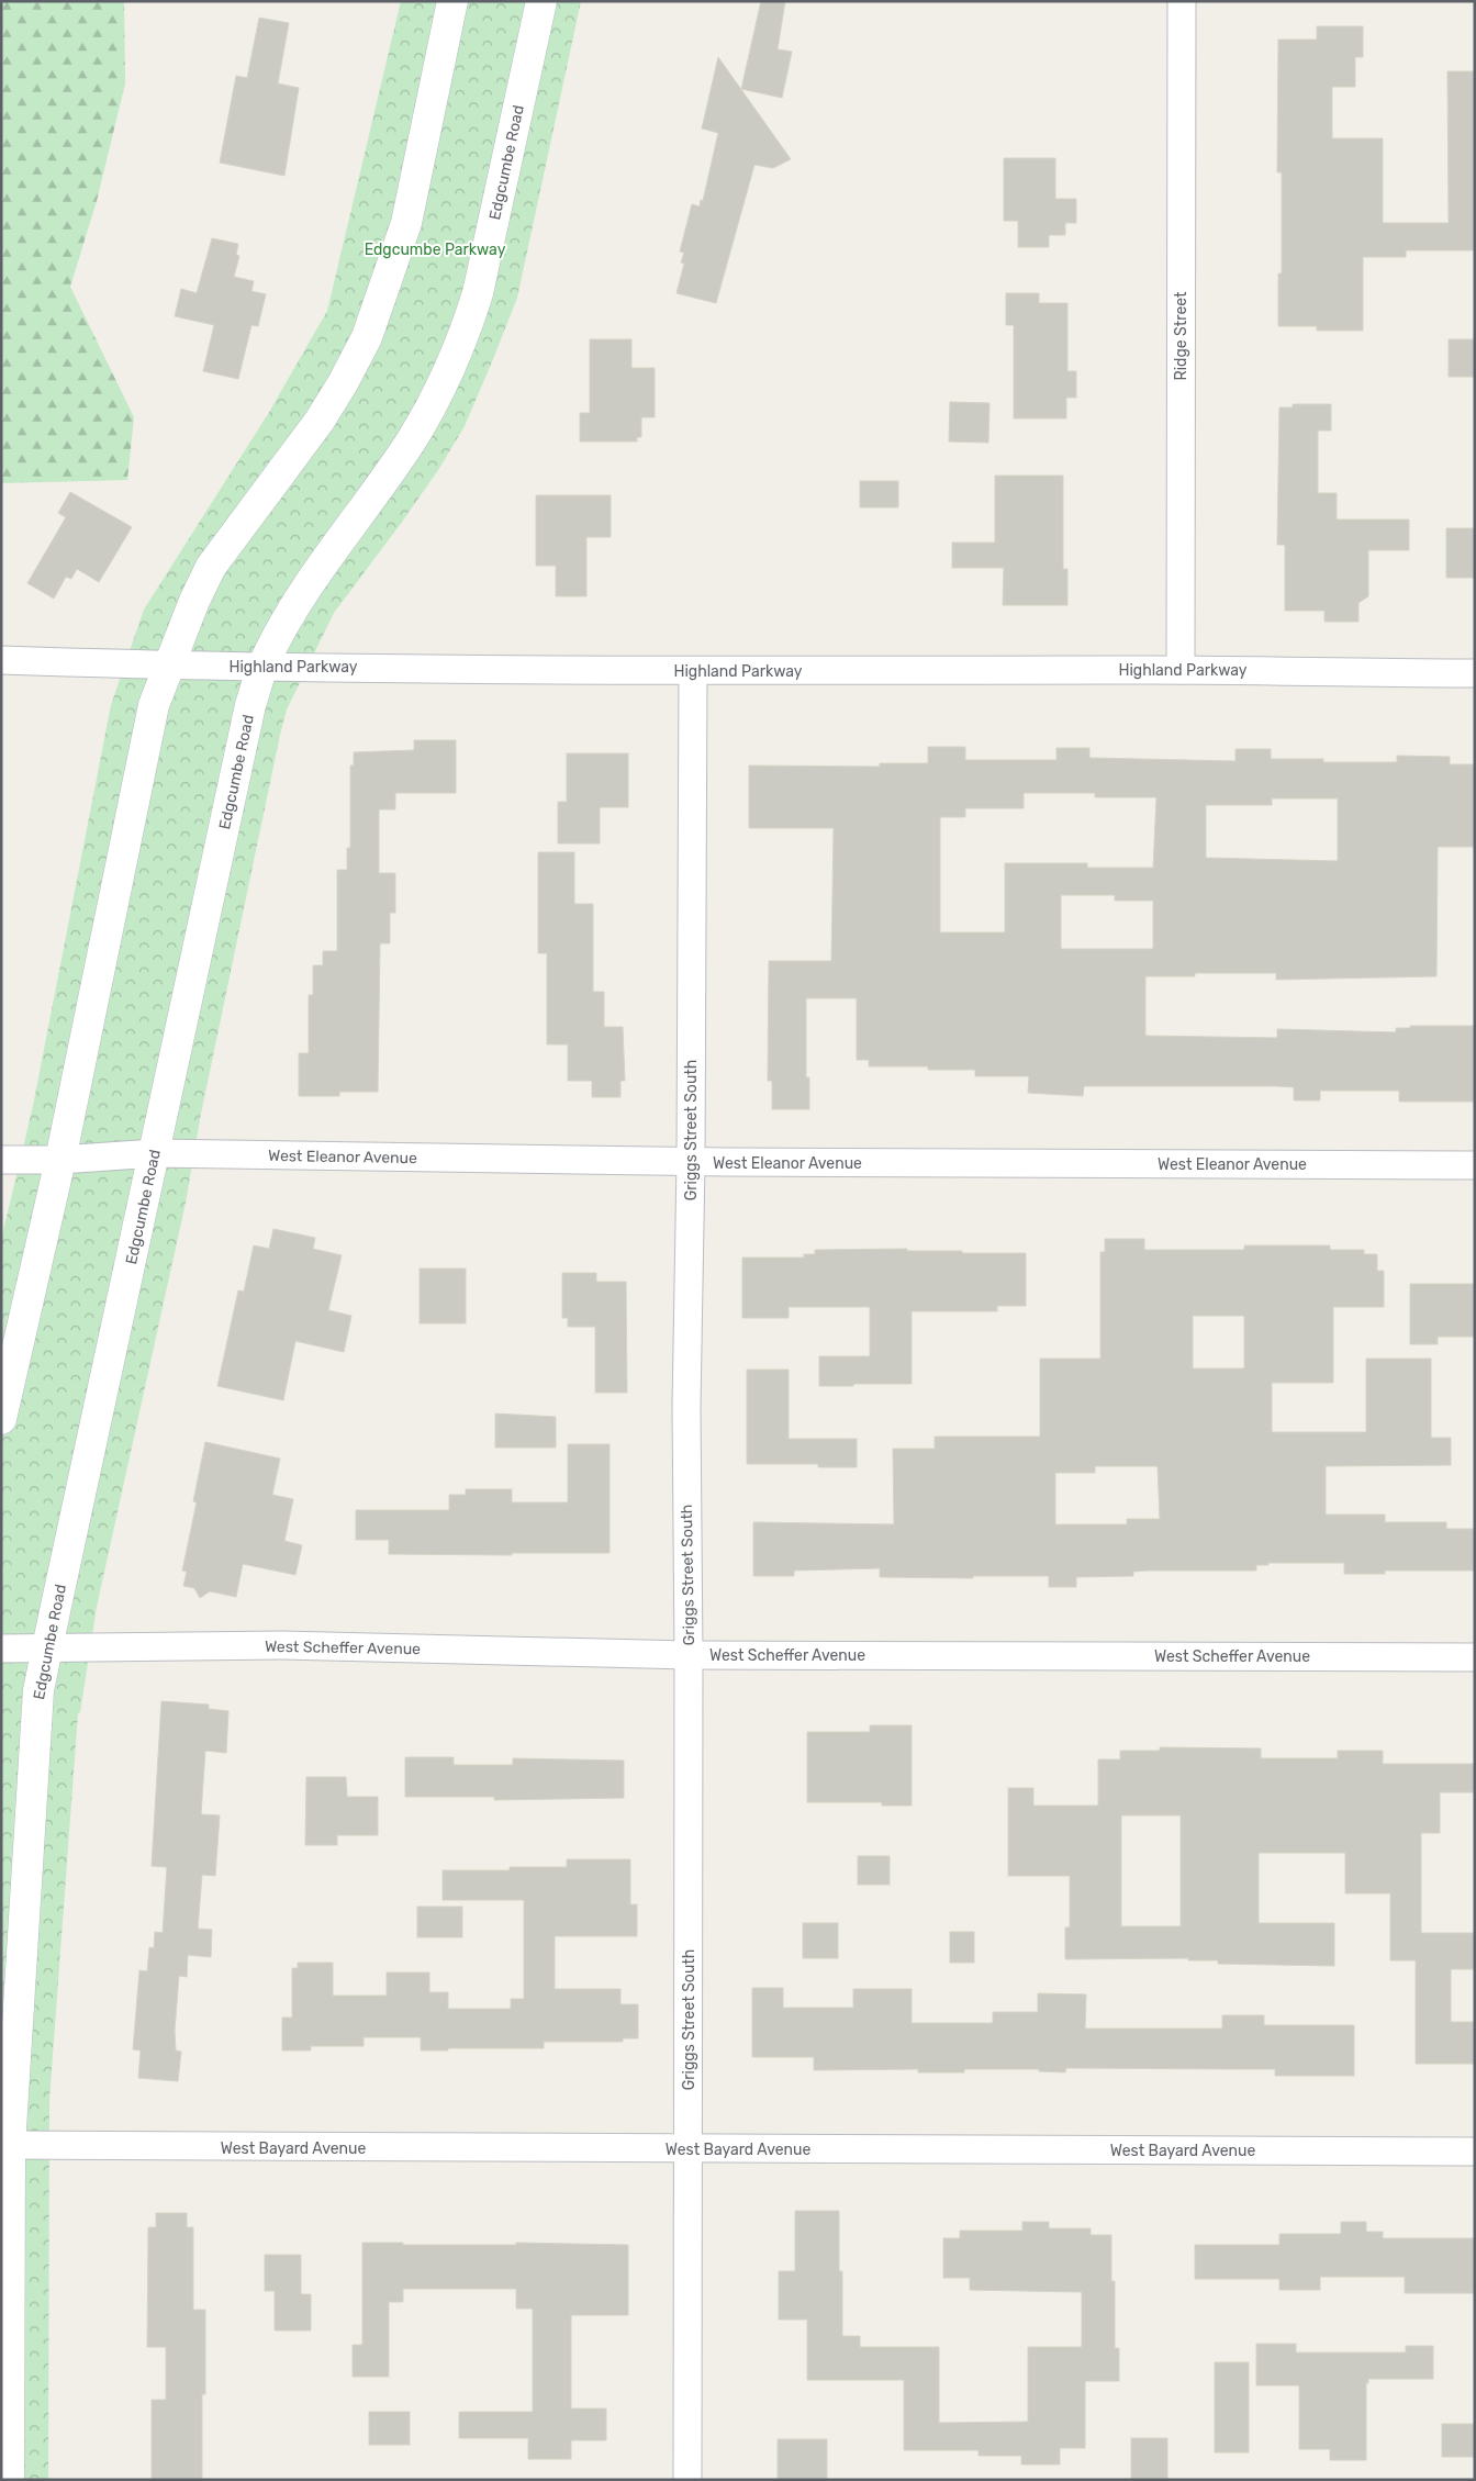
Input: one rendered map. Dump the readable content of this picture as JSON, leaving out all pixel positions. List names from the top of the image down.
{
  "streets": {
    "street": [
      "Edgcumbe Road",
      "Ridge Street",
      "Highland Parkway",
      "Griggs Street South",
      "West Eleanor Avenue",
      "West Scheffer Avenue",
      "West Bayard Avenue"
    ]
  },
  "crossings": [
    ["Edgcumbe Road", "Highland Parkway"],
    ["Edgcumbe Road", "West Eleanor Avenue"],
    ["Edgcumbe Road", "West Scheffer Avenue"],
    ["Edgcumbe Road", "West Bayard Avenue"],
    ["Ridge Street", "Highland Parkway"],
    ["Highland Parkway", "Griggs Street South"],
    ["Griggs Street South", "West Eleanor Avenue"],
    ["Griggs Street South", "West Scheffer Avenue"],
    ["Griggs Street South", "West Bayard Avenue"]
  ],
  "parks": ["Edgcumbe Parkway"]
}
